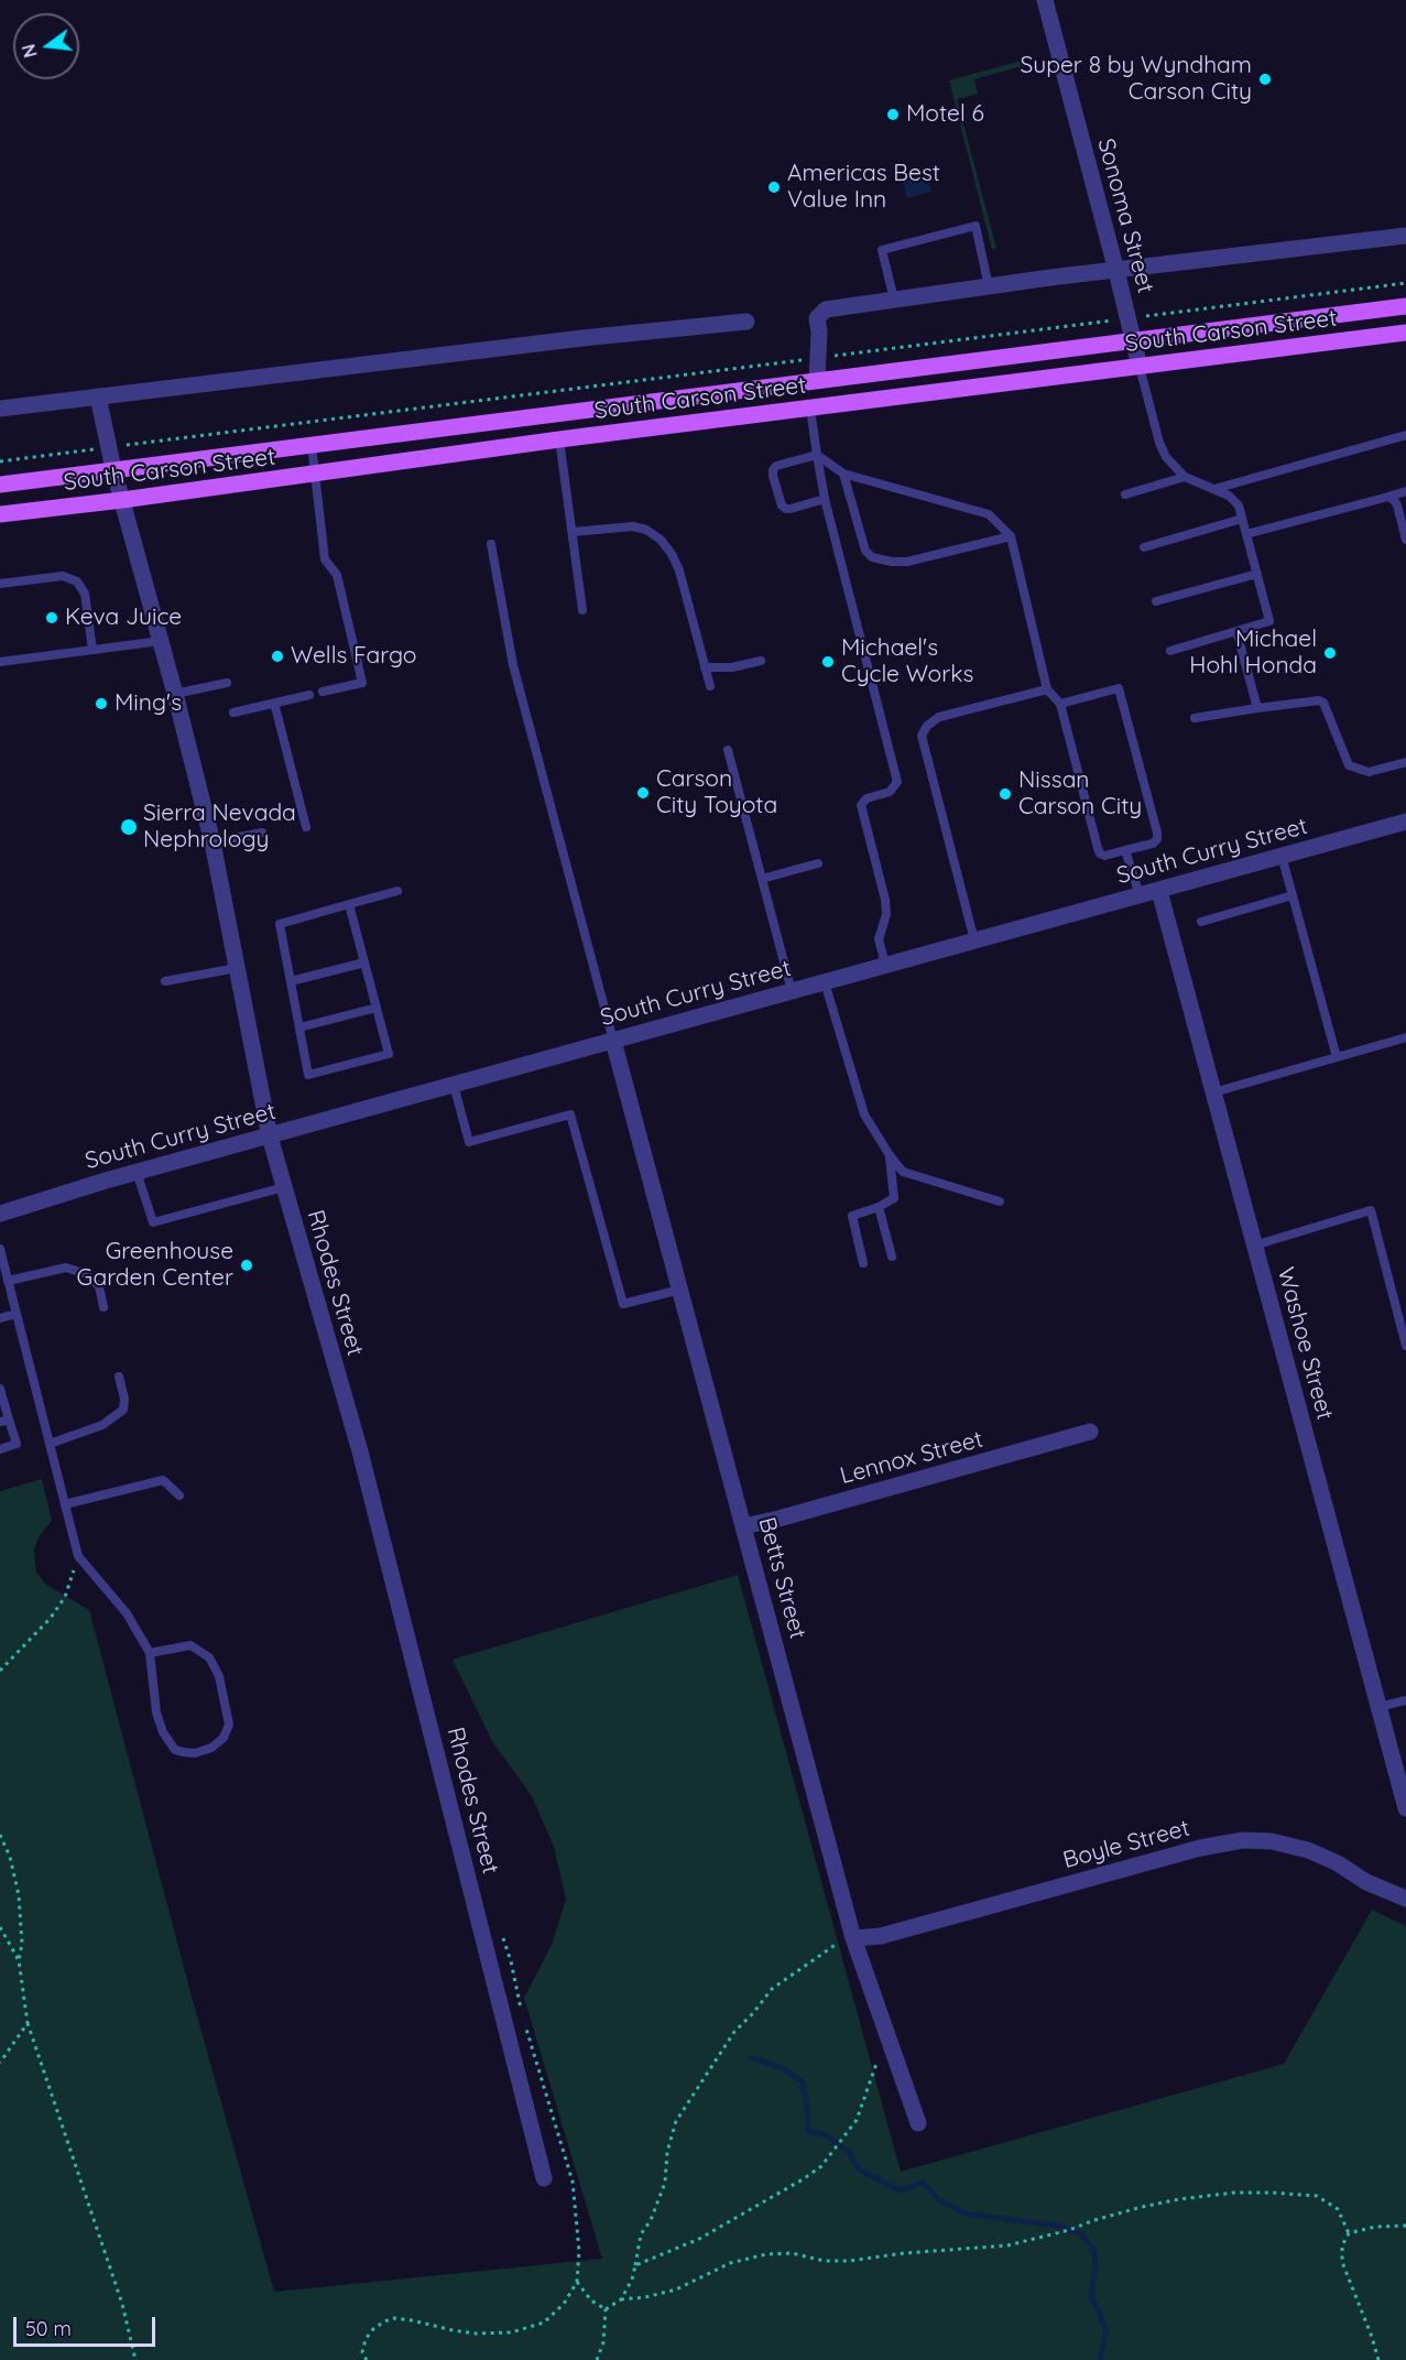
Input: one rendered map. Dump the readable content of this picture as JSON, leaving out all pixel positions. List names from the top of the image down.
{
  "streets": {
    "main road": ["South Carson Street"],
    "street": [
      "Sonoma Street",
      "South Curry Street",
      "Rhodes Street",
      "Washoe Street",
      "Lennox Street",
      "Betts Street",
      "Boyle Street"
    ]
  },
  "crossings": [
    ["Sonoma Street", "South Carson Street"],
    ["South Carson Street", "Rhodes Street"],
    ["South Curry Street", "Rhodes Street"],
    ["South Curry Street", "Washoe Street"],
    ["South Curry Street", "Betts Street"],
    ["Lennox Street", "Betts Street"],
    ["Betts Street", "Boyle Street"]
  ],
  "places": [
    "Super 8 by Wyndham Carson City",
    "Motel 6",
    "Americas Best Value Inn",
    "Keva Juice",
    "Michael Hohl Honda",
    "Wells Fargo",
    "Michael's Cycle Works",
    "Ming's",
    "Carson City Toyota",
    "Nissan Carson City",
    "Sierra Nevada Nephrology",
    "Greenhouse Garden Center"
  ],
  "scale_bar": "50 m",
  "north": "left"
}
